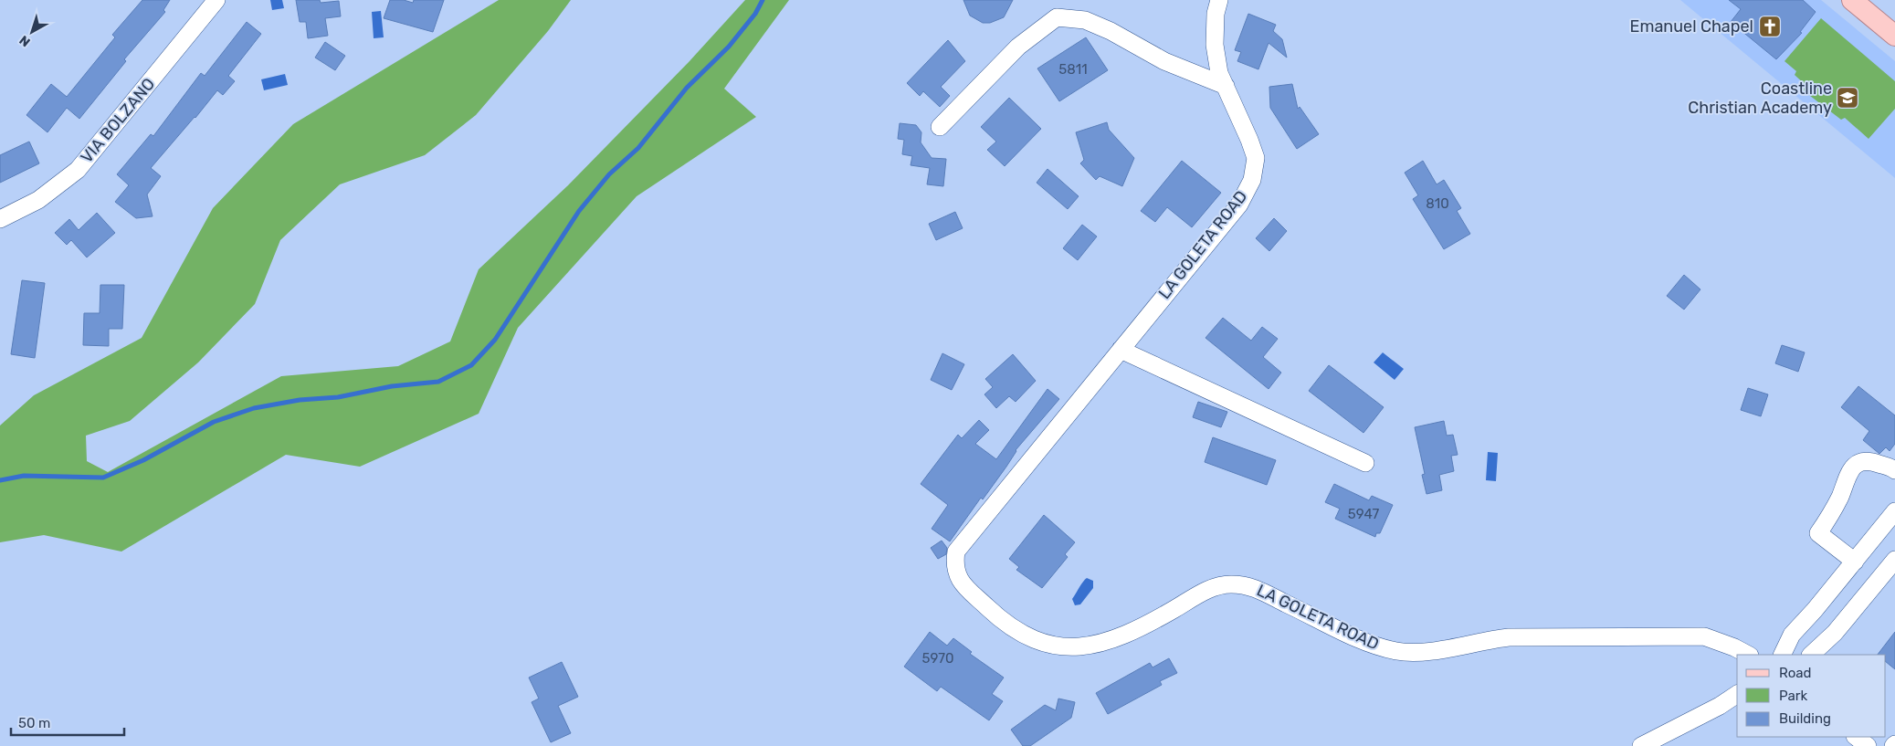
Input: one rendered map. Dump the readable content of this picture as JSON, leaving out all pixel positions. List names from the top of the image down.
{
  "streets": {
    "street": ["VIA BOLZANO", "LA GOLETA ROAD"]
  },
  "places": {
    "church": ["Emanuel Chapel"],
    "school or university": ["Coastline Christian Academy"]
  },
  "house_numbers": [
    "5811",
    "810",
    "5947",
    "5970"
  ],
  "legend": ["Road", "Park", "Building"],
  "scale_bar": "50 m",
  "north": "bottom left"
}
